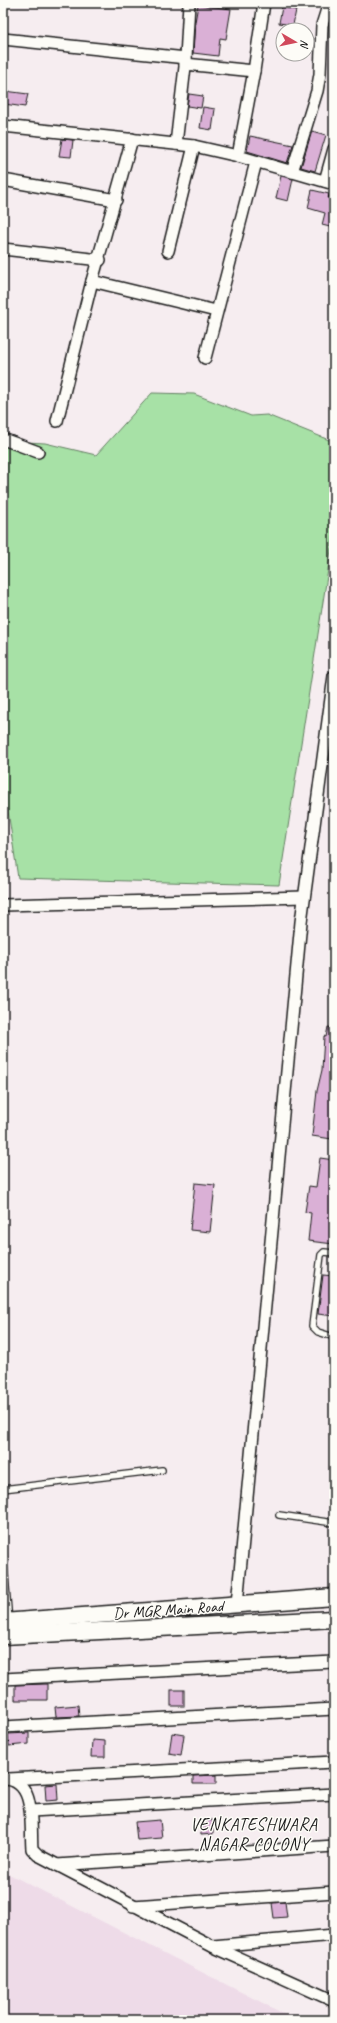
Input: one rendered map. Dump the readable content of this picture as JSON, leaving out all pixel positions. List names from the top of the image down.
{
  "streets": {
    "main road": ["Dr MGR Main Road"]
  },
  "districts": ["VENKATESHWARA NAGAR COLONY"],
  "north": "right"
}
